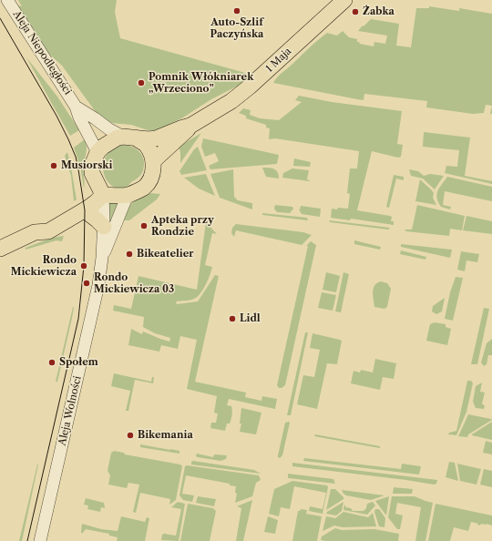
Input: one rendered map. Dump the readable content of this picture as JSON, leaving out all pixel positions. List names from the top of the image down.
{
  "streets": {
    "main road": ["1 Maja"],
    "street": ["Aleja Niepodległości", "Aleja Wolności"]
  },
  "crossings": [
    ["Aleja Niepodległości", "1 Maja"],
    ["Aleja Niepodległości", "Aleja Wolności"],
    ["1 Maja", "Aleja Wolności"]
  ],
  "places": [
    "Auto-Szlif Paczyńska",
    "Żabka",
    "Pomnik Włókniarek „Wrzeciono”",
    "Musiorski",
    "Apteka przy Rondzie",
    "Bikeatelier",
    "Rondo Mickiewicza",
    "Rondo Mickiewicza 03",
    "Lidl",
    "Społem",
    "Bikemania"
  ]
}
